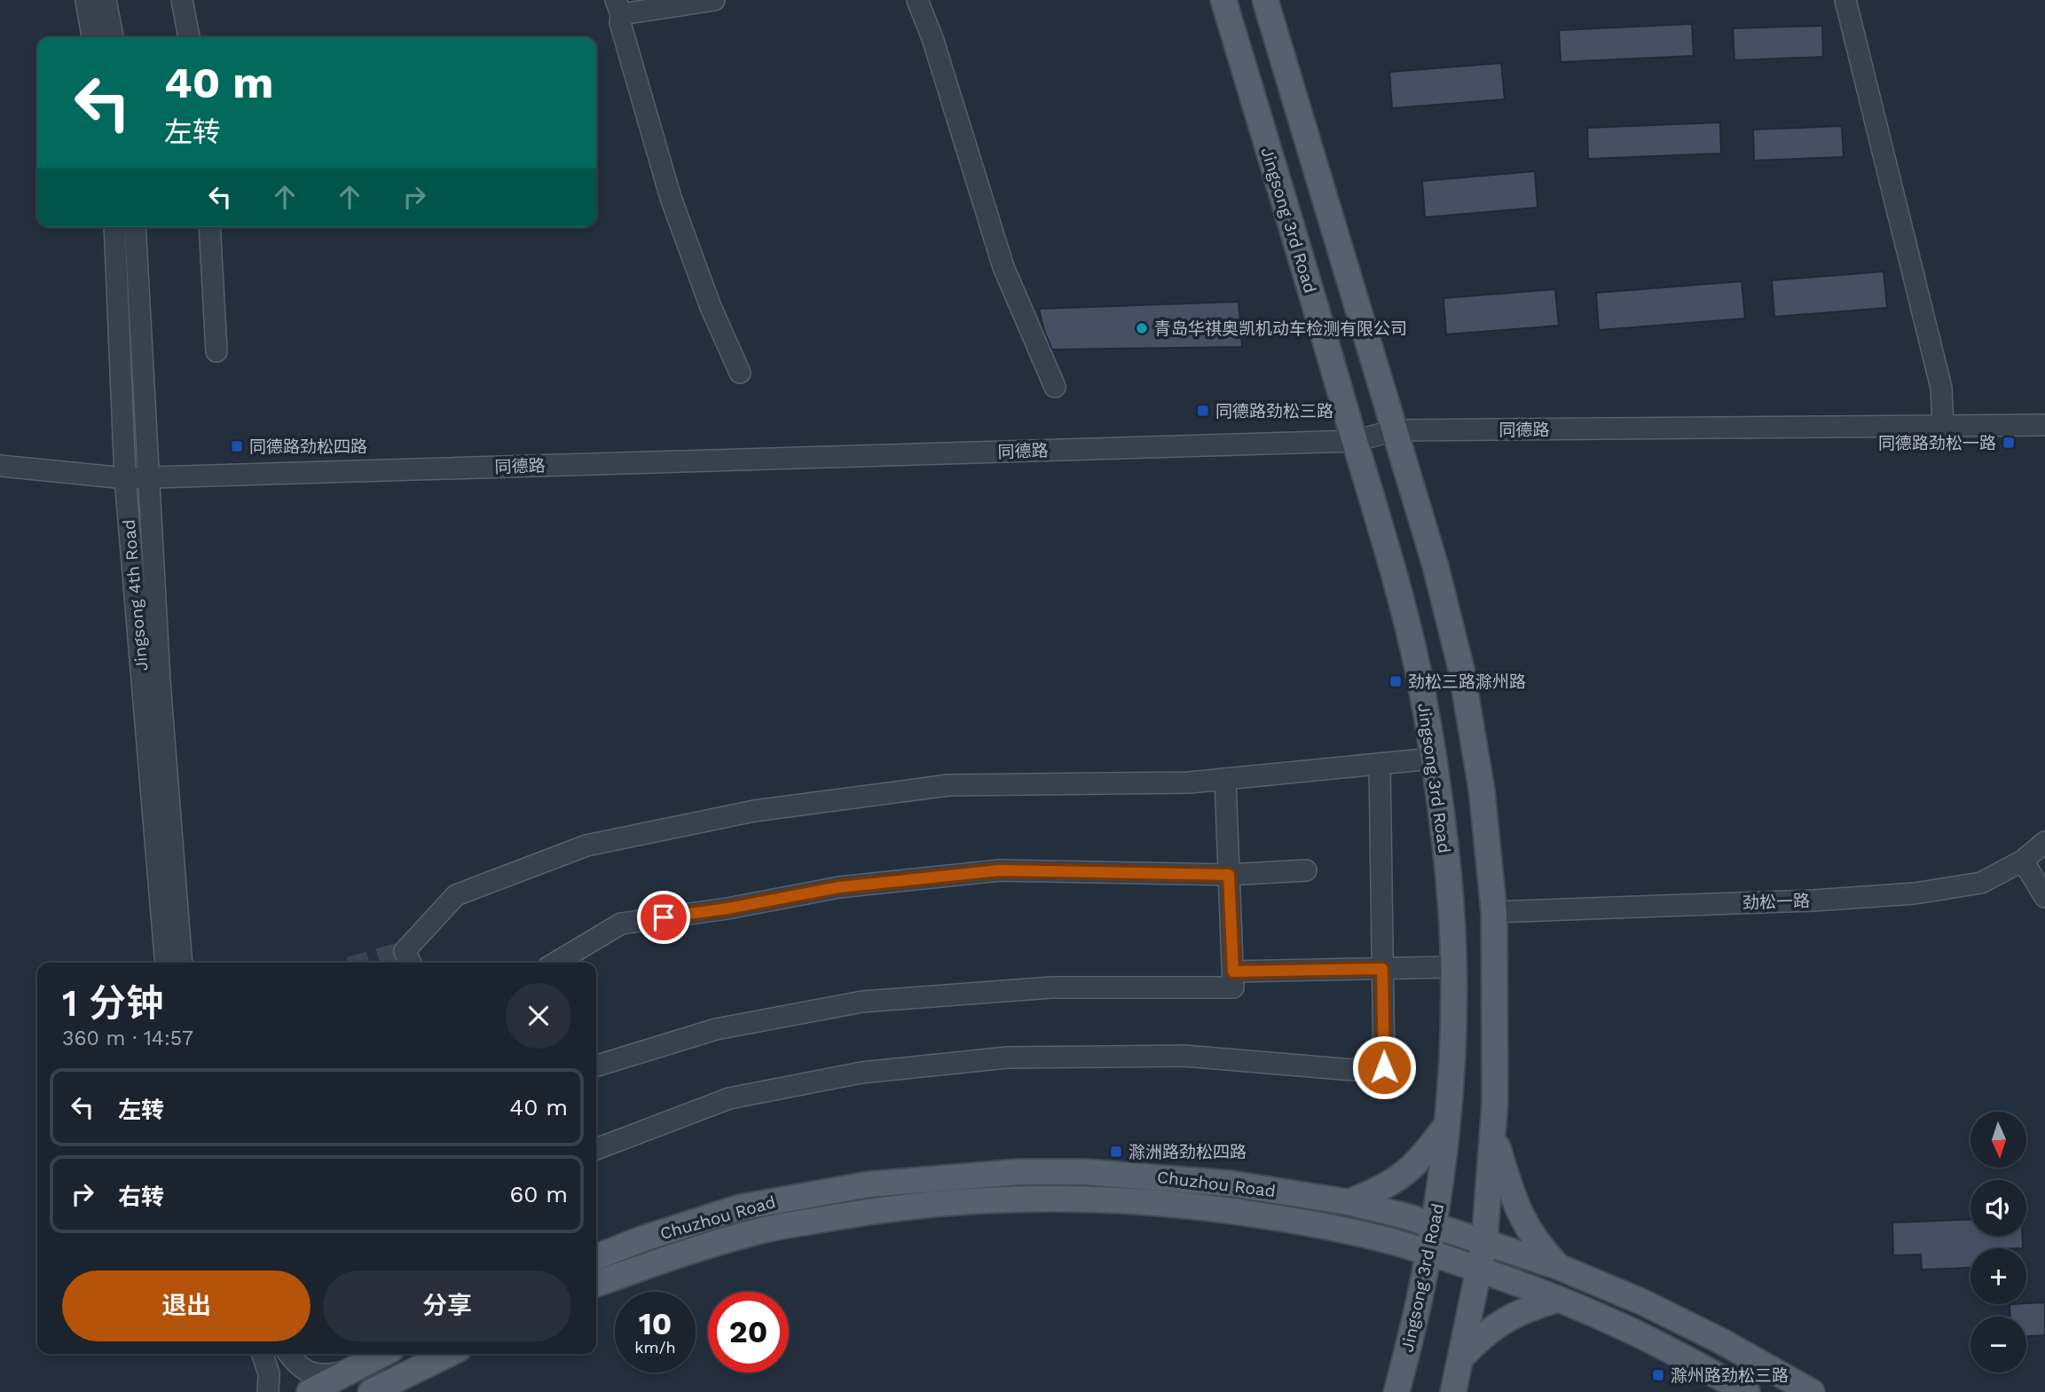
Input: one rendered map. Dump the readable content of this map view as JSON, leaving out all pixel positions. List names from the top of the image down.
{
  "streets": {
    "main road": ["Jingsong 3rd Road", "Chuzhou Road"],
    "street": ["同德路", "Jingsong 4th Road", "劲松一路"]
  },
  "crossings": [
    ["Jingsong 3rd Road", "同德路"],
    ["Jingsong 3rd Road", "Chuzhou Road"],
    ["同德路", "Jingsong 4th Road"]
  ],
  "places": {
    "other": ["青岛华祺奥凯机动车检测有限公司"],
    "transit": [
      "同德路劲松三路",
      "同德路劲松一路",
      "同德路劲松四路",
      "劲松三路滁州路",
      "滁洲路劲松四路",
      "滁州路劲松三路"
    ]
  },
  "north": "bottom",
  "page": {
    "turn": ["40 m", "左转"],
    "heading": ["1 分钟", "360 m · 14:57"],
    "list": [
      {
        "name": "左转",
        "value": "40 m"
      },
      {
        "name": "右转",
        "value": "60 m"
      }
    ],
    "map_buttons": ["+", "−"],
    "buttons": ["退出", "分享"],
    "speed": "10 km/h",
    "limit": "20"
  }
}
